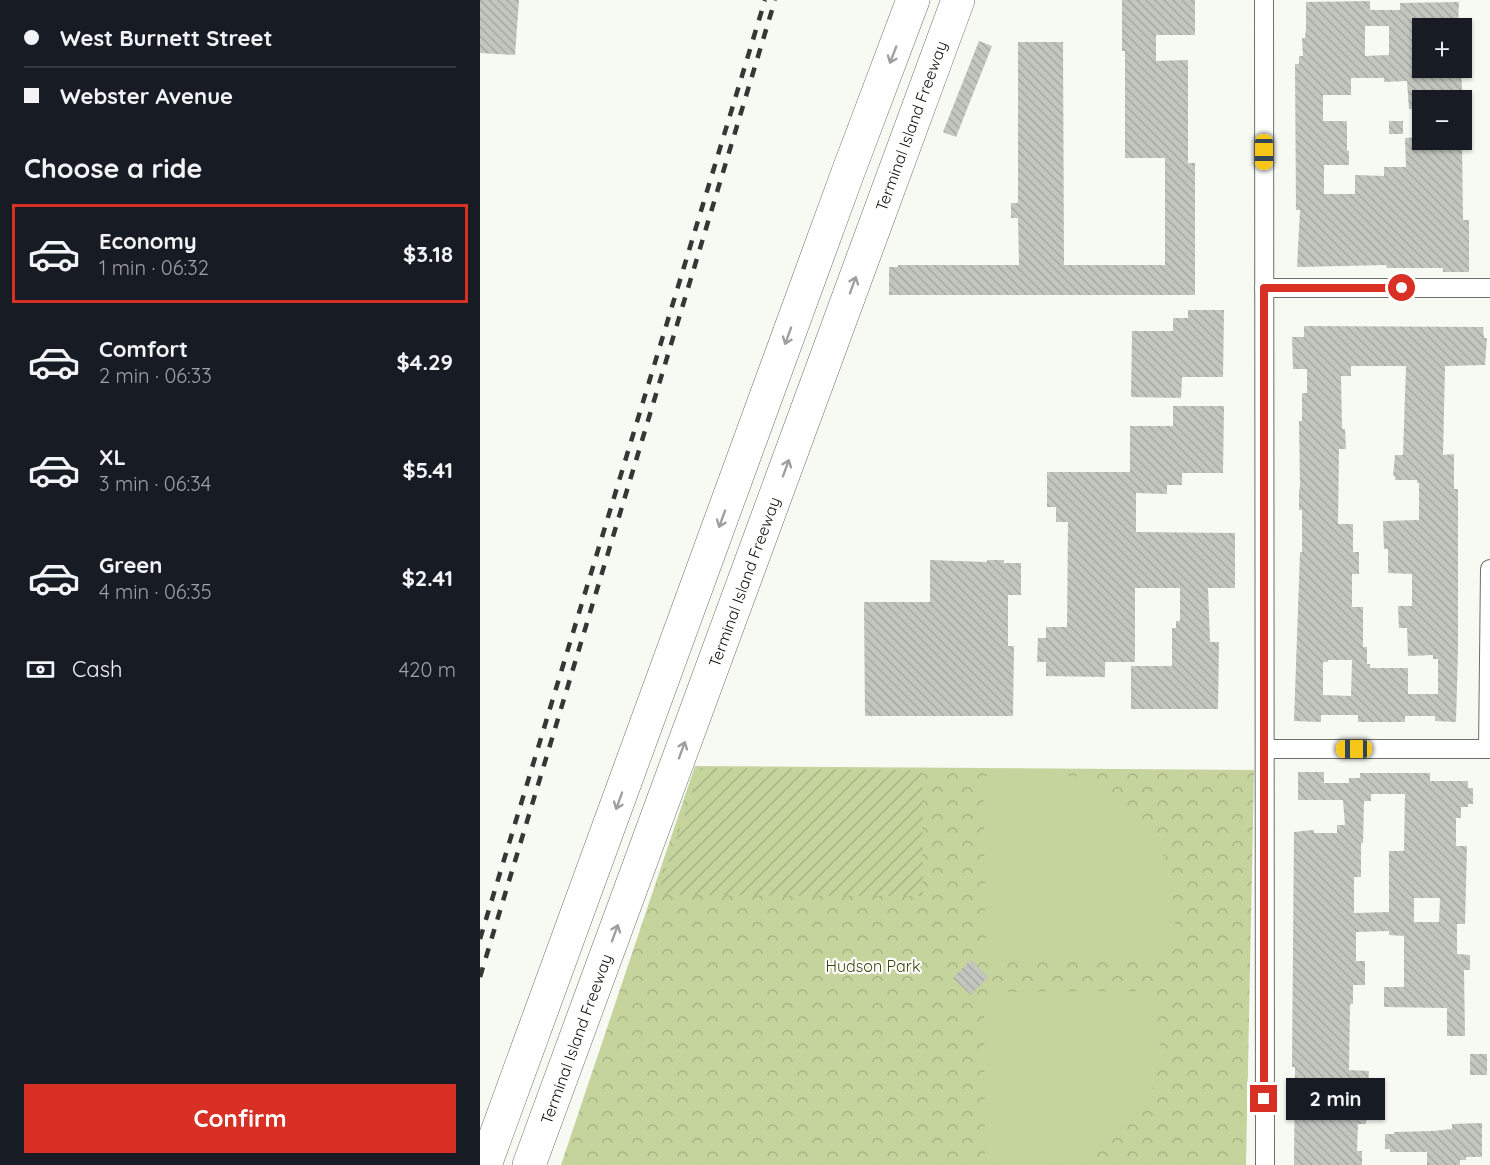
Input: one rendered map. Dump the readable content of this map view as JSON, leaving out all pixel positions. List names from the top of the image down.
{
  "streets": {
    "highway": ["Terminal Island Freeway"]
  },
  "parks": ["Hudson Park"],
  "page": {
    "banner": ["West Burnett Street", "Webster Avenue"],
    "map_buttons": ["+", "−"],
    "heading": "Choose a ride",
    "list": [
      {
        "name": "Economy",
        "note": "1 min · 06:32",
        "value": "$3.18"
      },
      {
        "name": "Comfort",
        "note": "2 min · 06:33",
        "value": "$4.29"
      },
      {
        "name": "XL",
        "note": "3 min · 06:34",
        "value": "$5.41"
      },
      {
        "name": "Green",
        "note": "4 min · 06:35",
        "value": "$2.41"
      }
    ],
    "pay": ["Cash", "420 m"],
    "buttons": "Confirm",
    "bubble": "2 min"
  }
}
